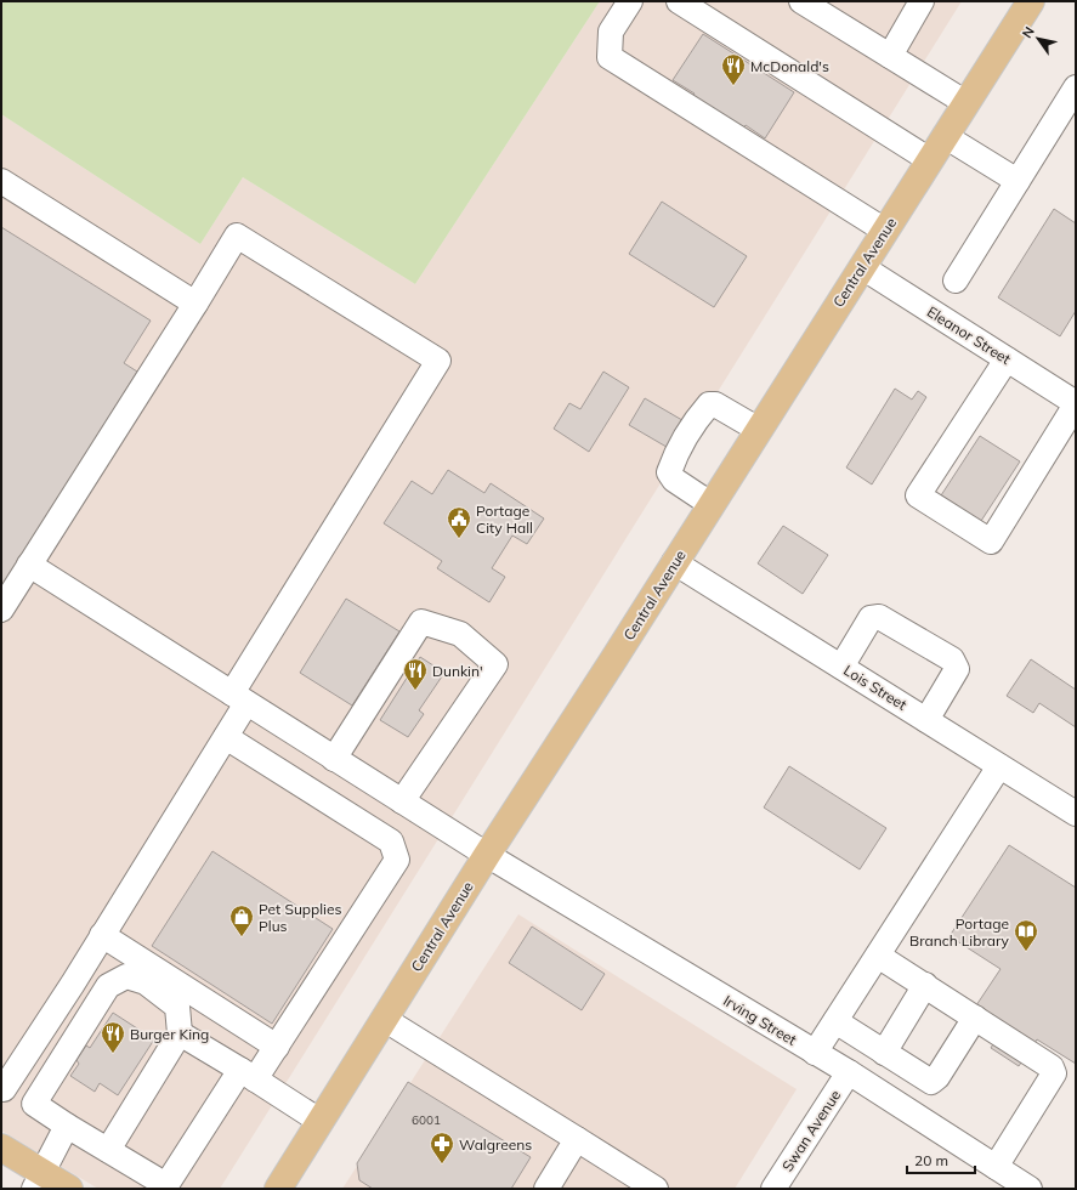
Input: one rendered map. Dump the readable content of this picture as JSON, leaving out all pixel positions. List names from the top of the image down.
{
  "streets": {
    "main road": ["Central Avenue"],
    "street": [
      "Eleanor Street",
      "Lois Street",
      "Irving Street",
      "Swan Avenue"
    ]
  },
  "crossings": [
    ["Central Avenue", "Eleanor Street"],
    ["Central Avenue", "Lois Street"],
    ["Central Avenue", "Irving Street"],
    ["Irving Street", "Swan Avenue"]
  ],
  "places": {
    "restaurant": ["McDonald's", "Dunkin'", "Burger King"],
    "public building": ["Portage City Hall"],
    "shop": ["Pet Supplies Plus"],
    "library": ["Portage Branch Library"],
    "pharmacy": ["Walgreens"]
  },
  "house_numbers": ["6001"],
  "scale_bar": "20 m",
  "north": "top left"
}
